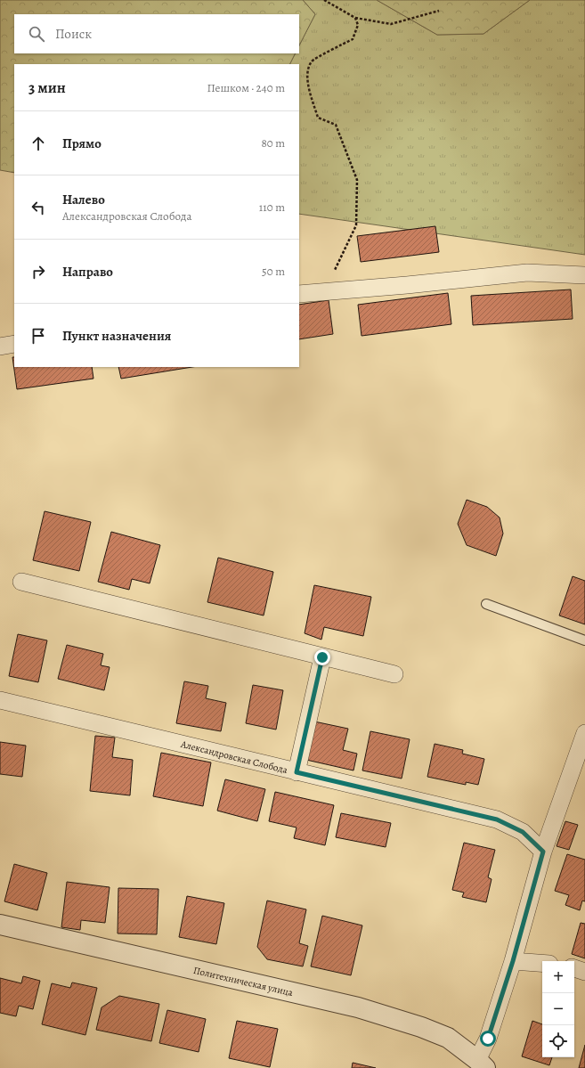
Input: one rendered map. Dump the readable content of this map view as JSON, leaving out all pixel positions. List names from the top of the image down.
{
  "streets": {
    "street": ["Александровская Слобода", "Политехническая улица"]
  },
  "page": {
    "search": "Поиск",
    "heading": ["3 мин", "Пешком · 240 m"],
    "list": [
      ["Прямо", "80 m"],
      ["Налево", "Александровская Слобода", "110 m"],
      ["Направо", "50 m"],
      "Пункт назначения"
    ],
    "map_buttons": ["+", "−"]
  }
}
